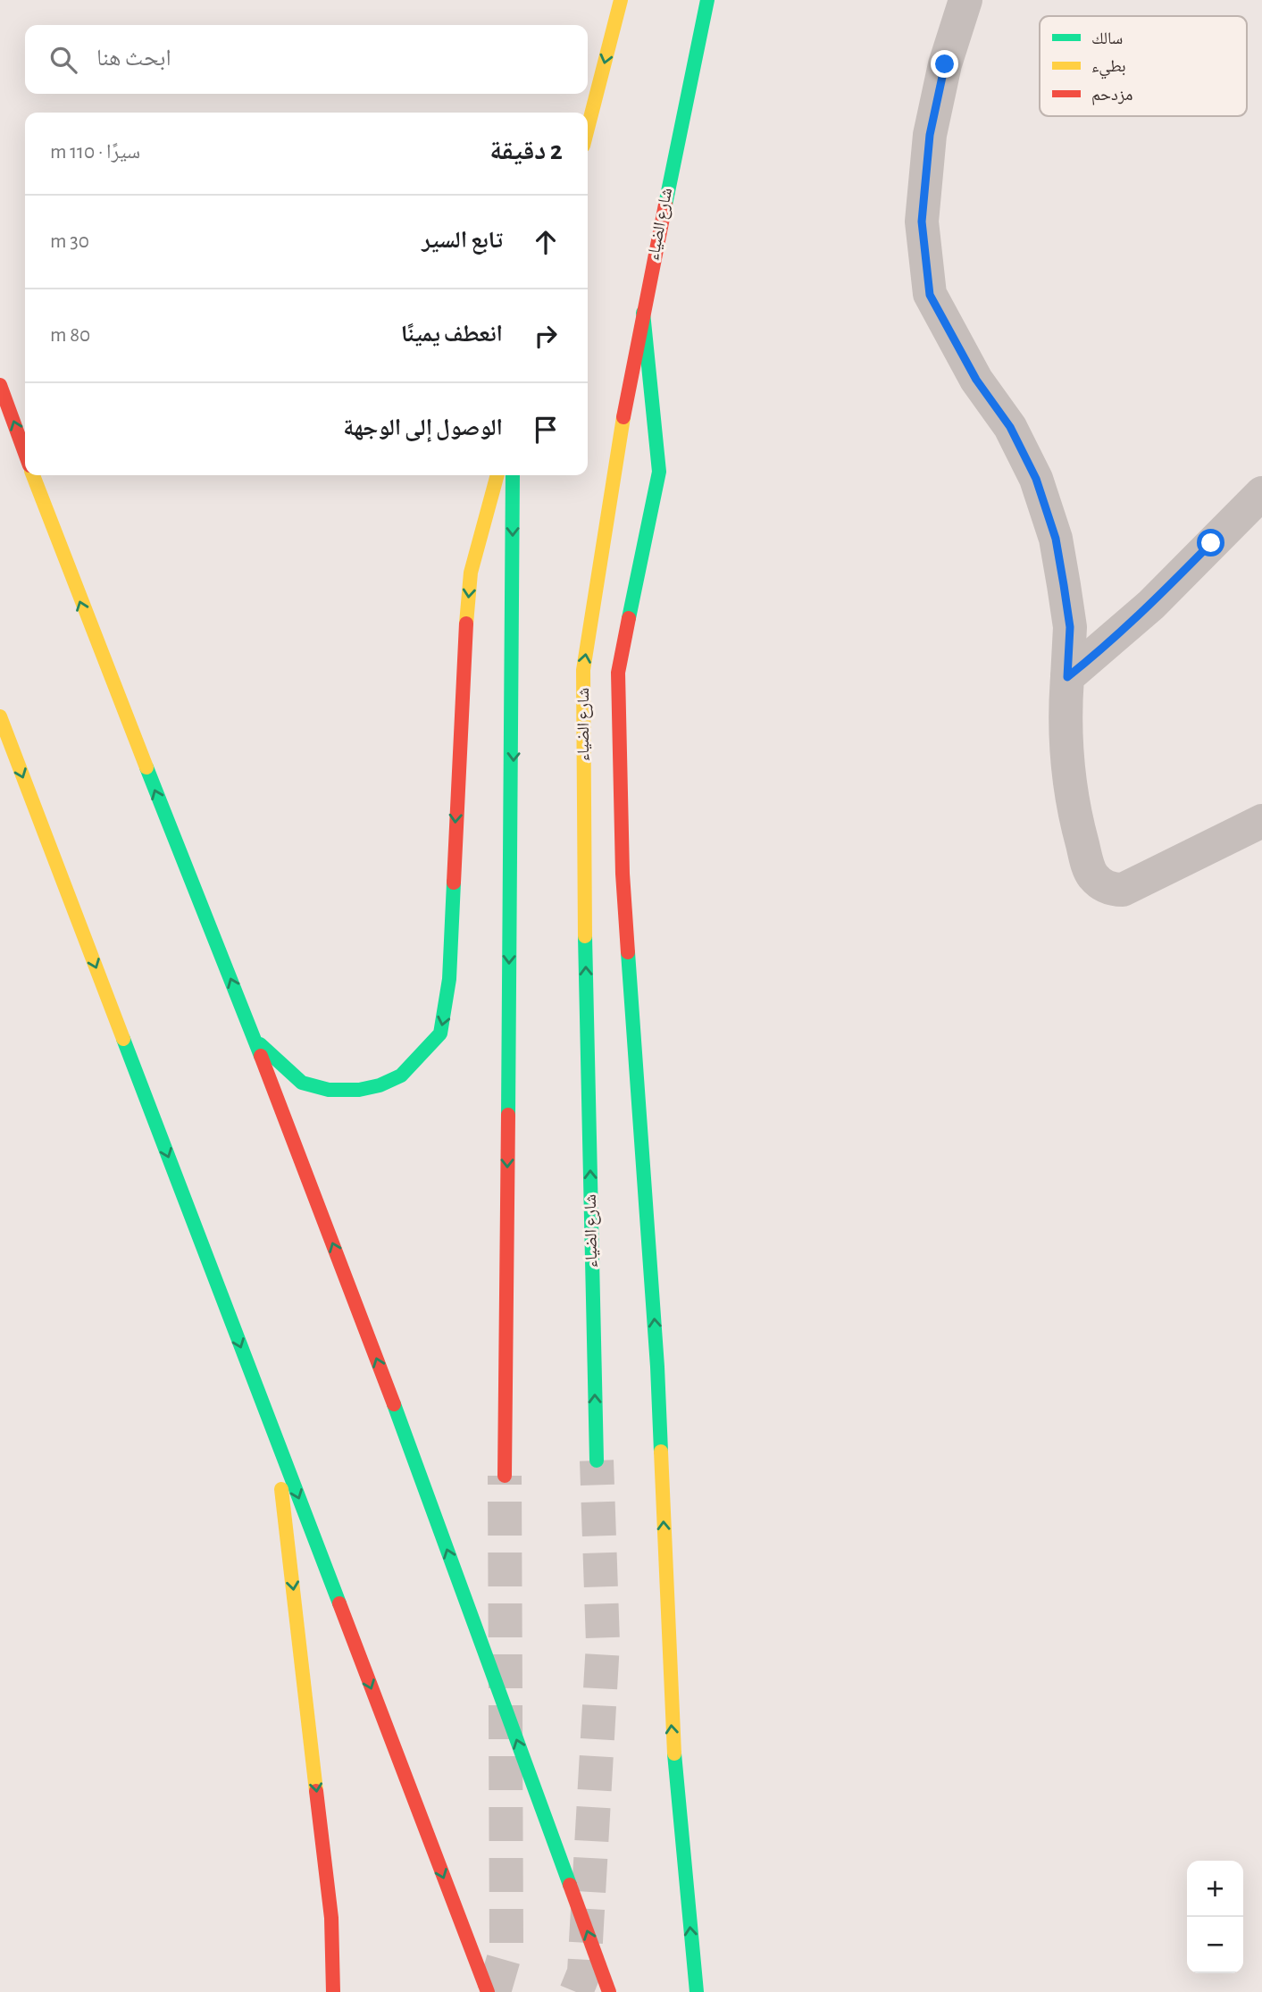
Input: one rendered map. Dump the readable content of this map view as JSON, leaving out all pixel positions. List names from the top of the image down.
{
  "streets": {
    "main road": ["شارع الضياء"]
  },
  "legend": ["سالك", "بطيء", "مزدحم"],
  "page": {
    "search": "ابحث هنا",
    "heading": ["2 دقيقة", "سيرًا · 110 m"],
    "list": [
      ["تابع السير", "30 m"],
      ["انعطف يمينًا", "80 m"],
      "الوصول إلى الوجهة"
    ],
    "map_buttons": ["+", "−"]
  }
}
